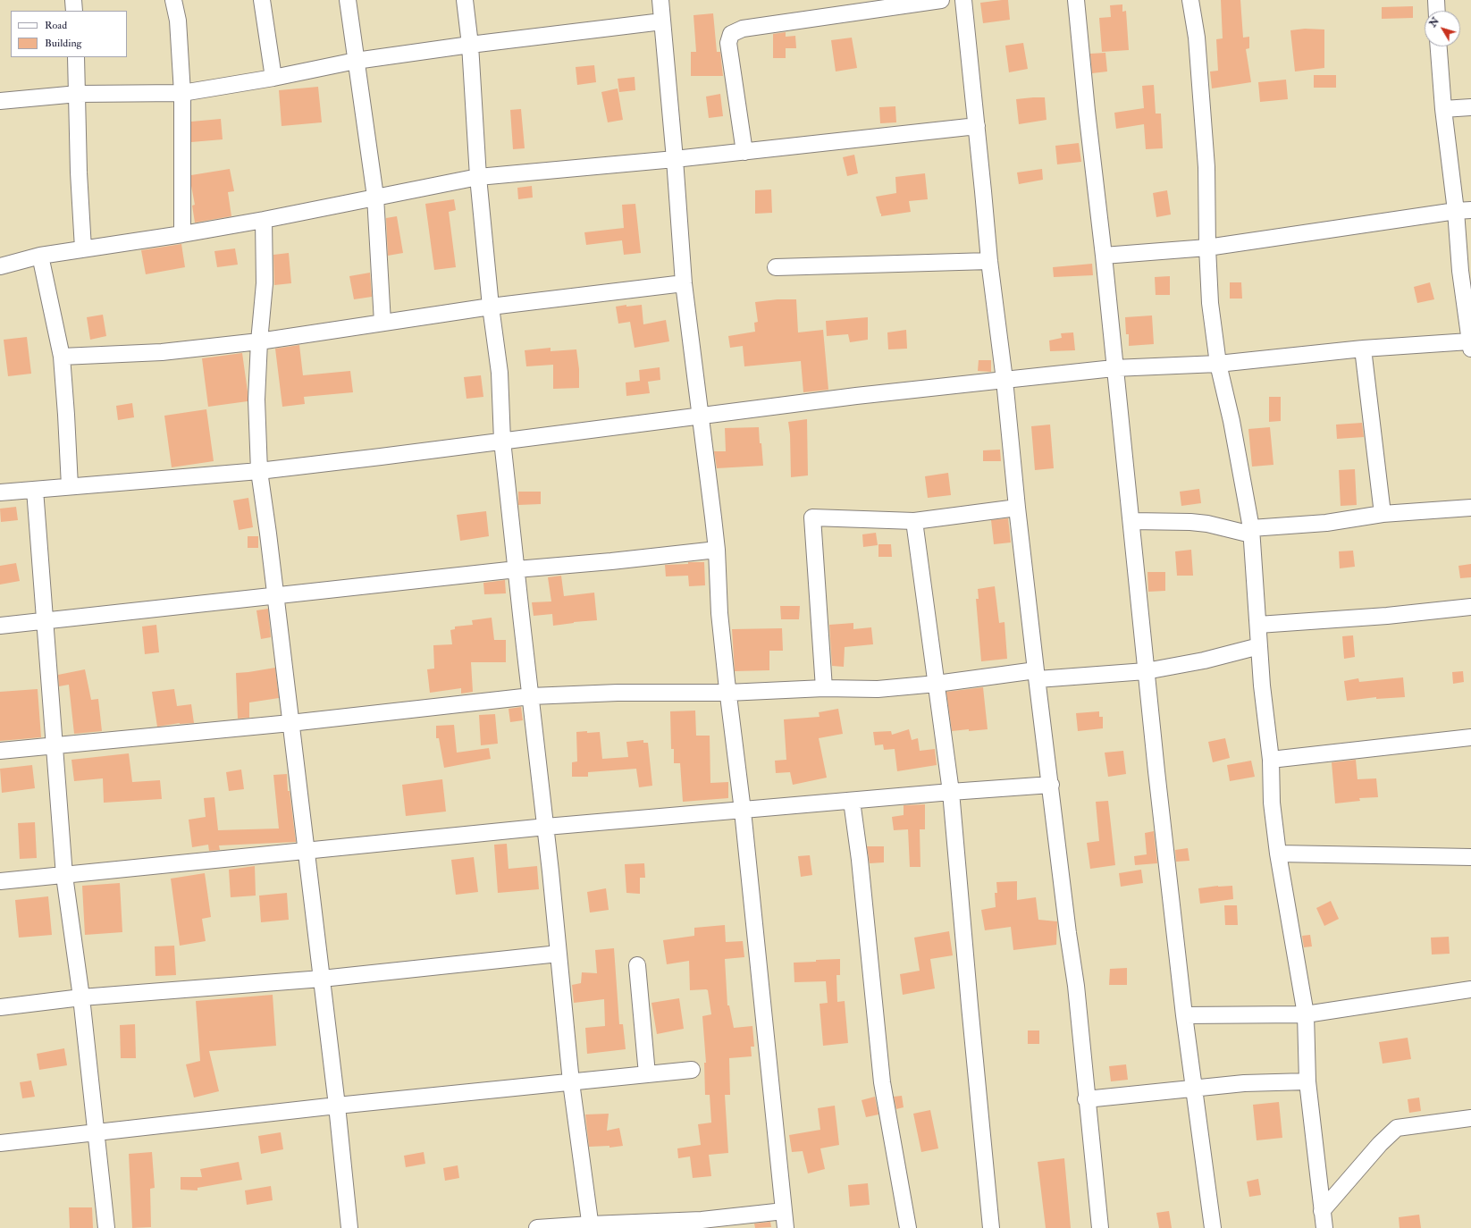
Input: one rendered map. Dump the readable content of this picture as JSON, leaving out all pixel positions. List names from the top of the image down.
{
  "legend": ["Road", "Building"],
  "north": "top left"
}
